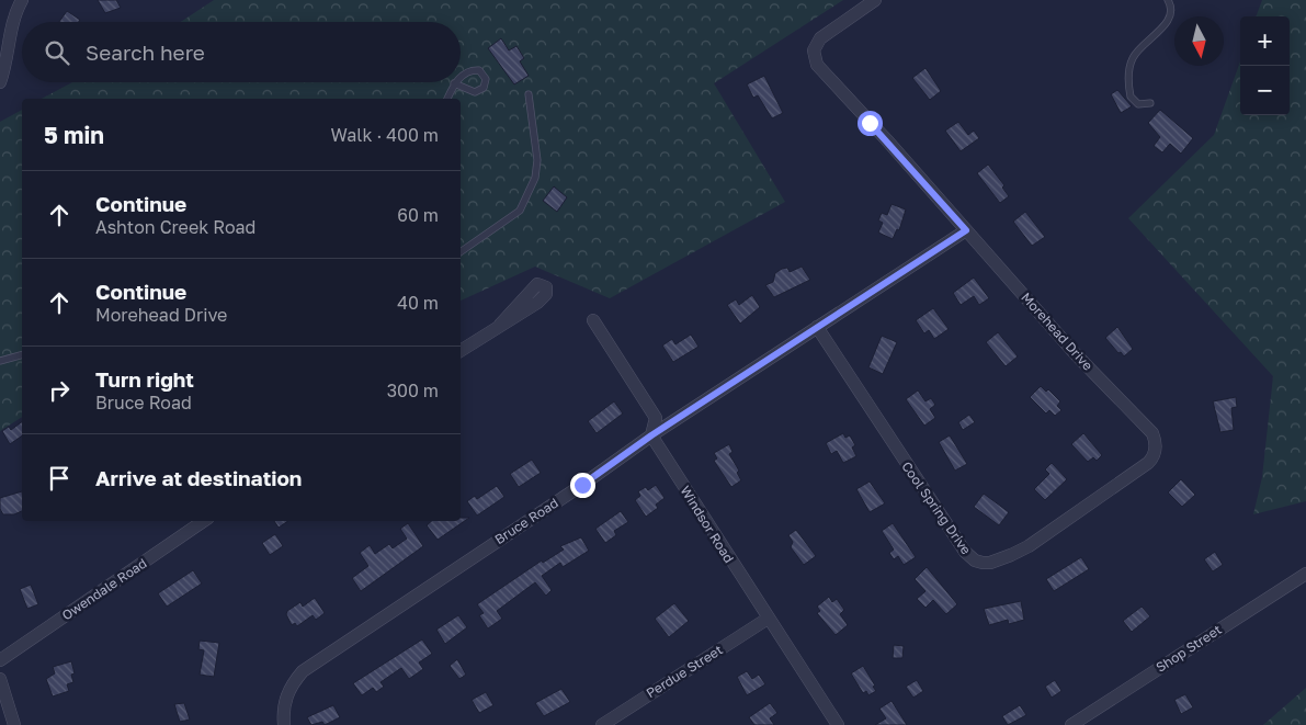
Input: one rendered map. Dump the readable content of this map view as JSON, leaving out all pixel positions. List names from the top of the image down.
{
  "streets": {
    "street": [
      "Morehead Drive",
      "Cool Spring Drive",
      "Bruce Road",
      "Windsor Road",
      "Owendale Road",
      "Shop Street",
      "Perdue Street"
    ]
  },
  "crossings": [
    ["Morehead Drive", "Cool Spring Drive"],
    ["Morehead Drive", "Bruce Road"],
    ["Cool Spring Drive", "Bruce Road"],
    ["Bruce Road", "Windsor Road"],
    ["Windsor Road", "Perdue Street"]
  ],
  "north": "bottom",
  "page": {
    "map_buttons": ["+", "−"],
    "search": "Search here",
    "heading": ["5 min", "Walk · 400 m"],
    "list": [
      ["Continue", "Ashton Creek Road", "60 m"],
      ["Continue", "Morehead Drive", "40 m"],
      ["Turn right", "Bruce Road", "300 m"],
      "Arrive at destination"
    ]
  }
}
